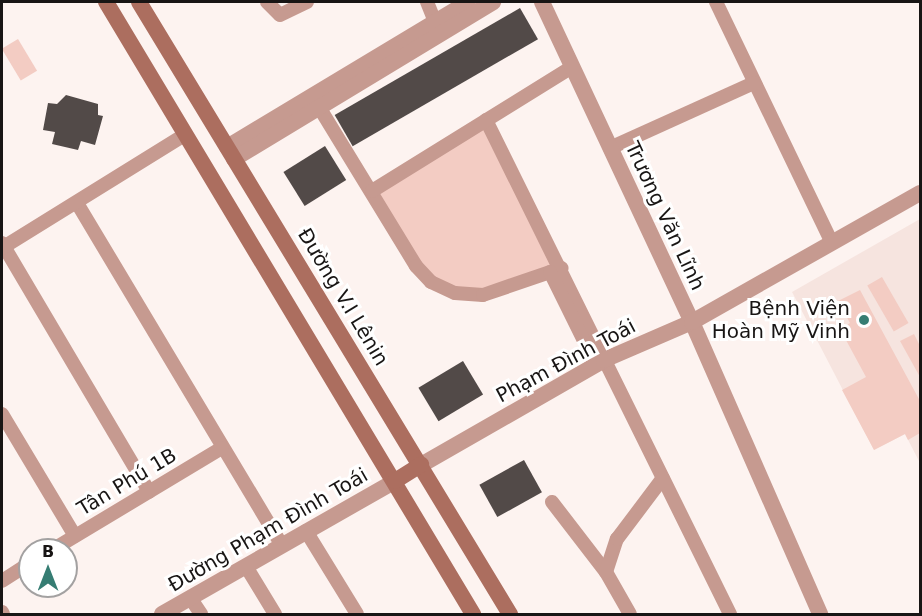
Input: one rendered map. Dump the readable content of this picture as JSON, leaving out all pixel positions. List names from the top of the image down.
{
  "streets": {
    "main road": ["Đường V.I Lênin"],
    "street": [
      "Trương Văn Lĩnh",
      "Phạm Đình Toái",
      "Tân Phú 1B",
      "Đường Phạm Đình Toái"
    ]
  },
  "crossings": [
    ["Trương Văn Lĩnh", "Phạm Đình Toái"],
    ["Đường V.I Lênin", "Phạm Đình Toái"]
  ],
  "places": ["Bệnh Viện Hoàn Mỹ Vinh"],
  "north": "top"
}
